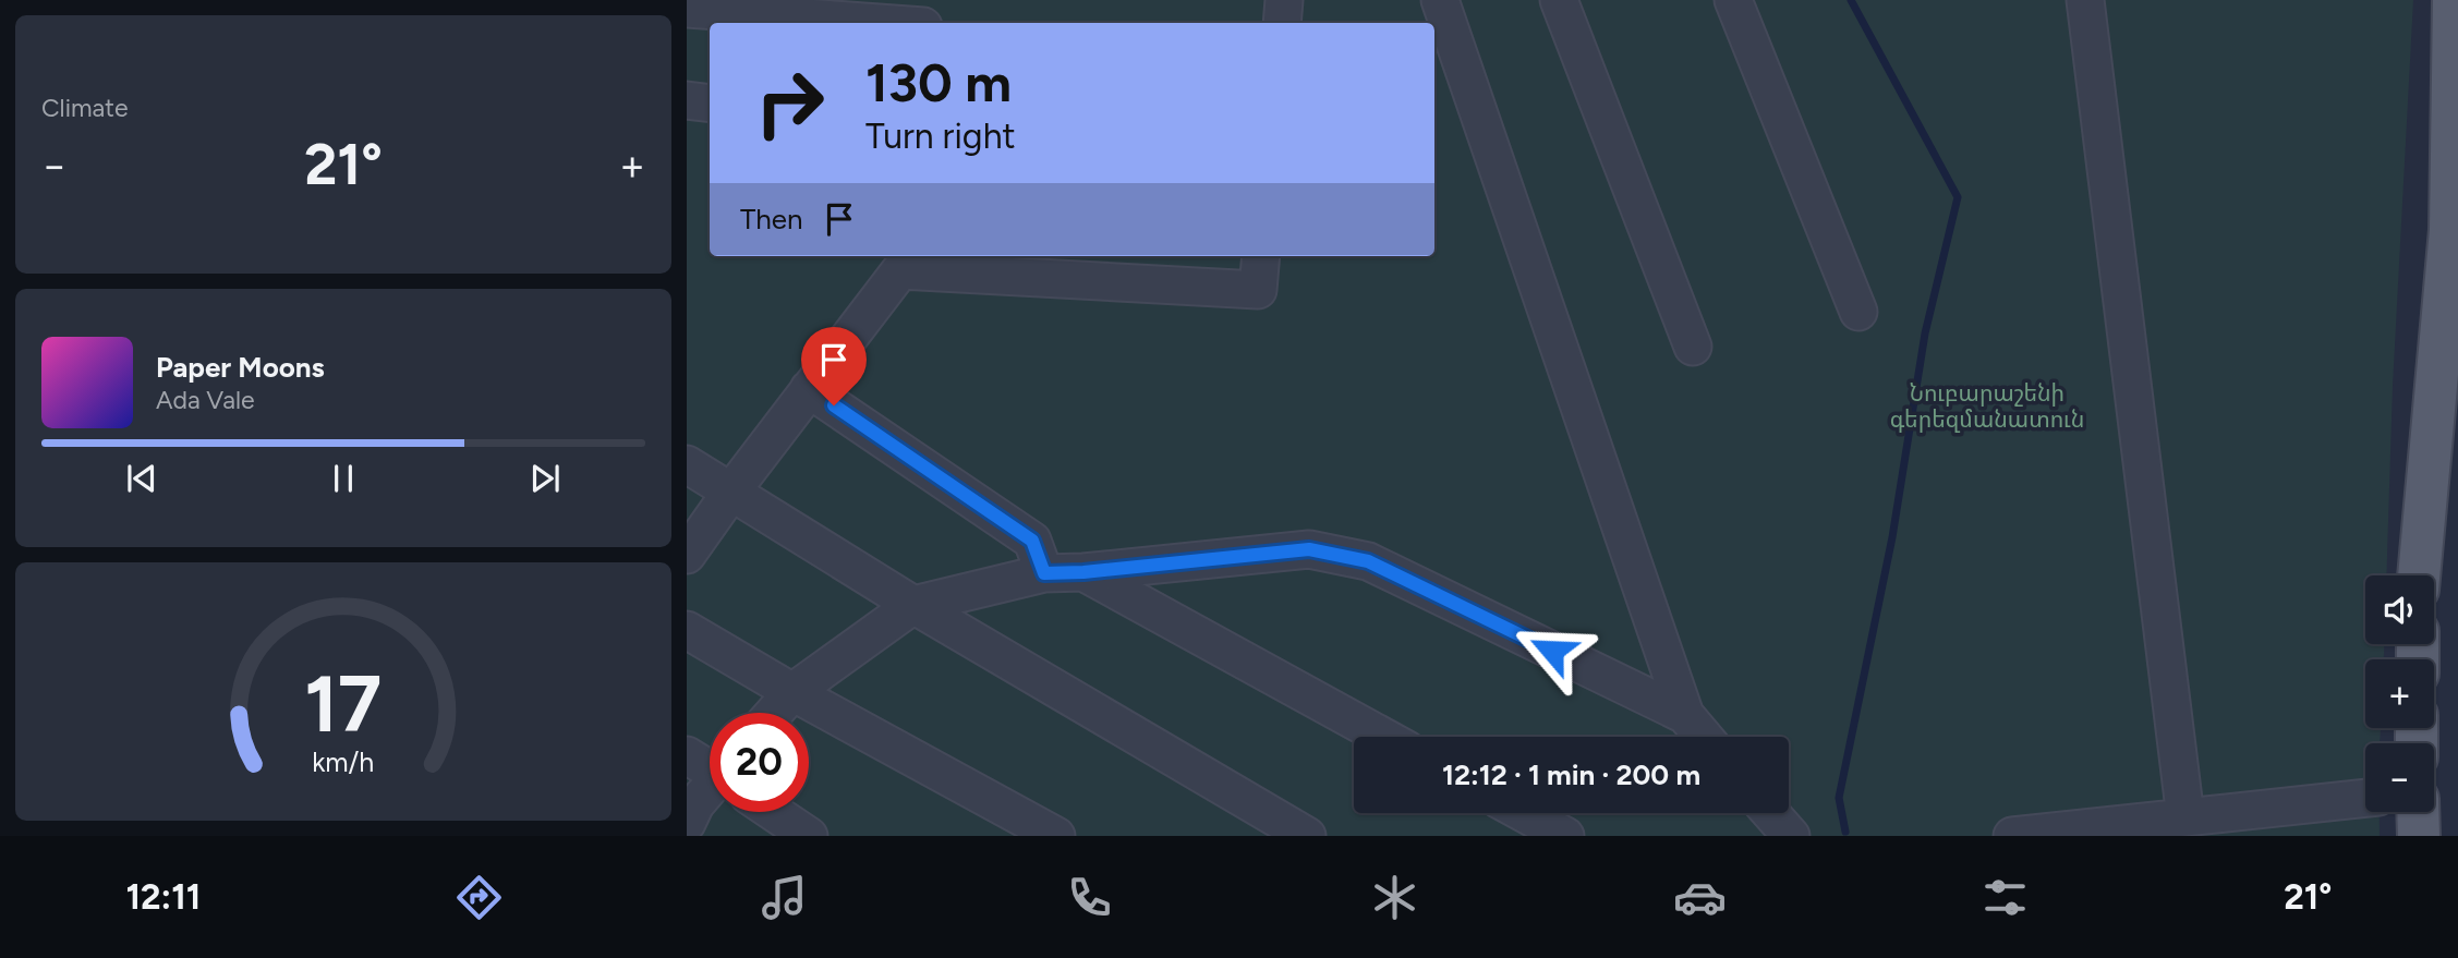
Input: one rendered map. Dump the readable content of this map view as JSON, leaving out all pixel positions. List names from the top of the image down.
{
  "parks": ["Նուբարաշենի գերեզմանատուն"],
  "page": {
    "tile": "Climate",
    "turn": ["130 m", "Turn right"],
    "heat": ["−", "21°", "+"],
    "then": "Then",
    "song": ["Paper Moons", "Ada Vale"],
    "map_buttons": ["+", "−"],
    "limit": "20",
    "trip": "12:12 · 1 min · 200 m",
    "tabs": ["12:11", "21°"],
    "gauge": ["17", "km/h"]
  }
}
